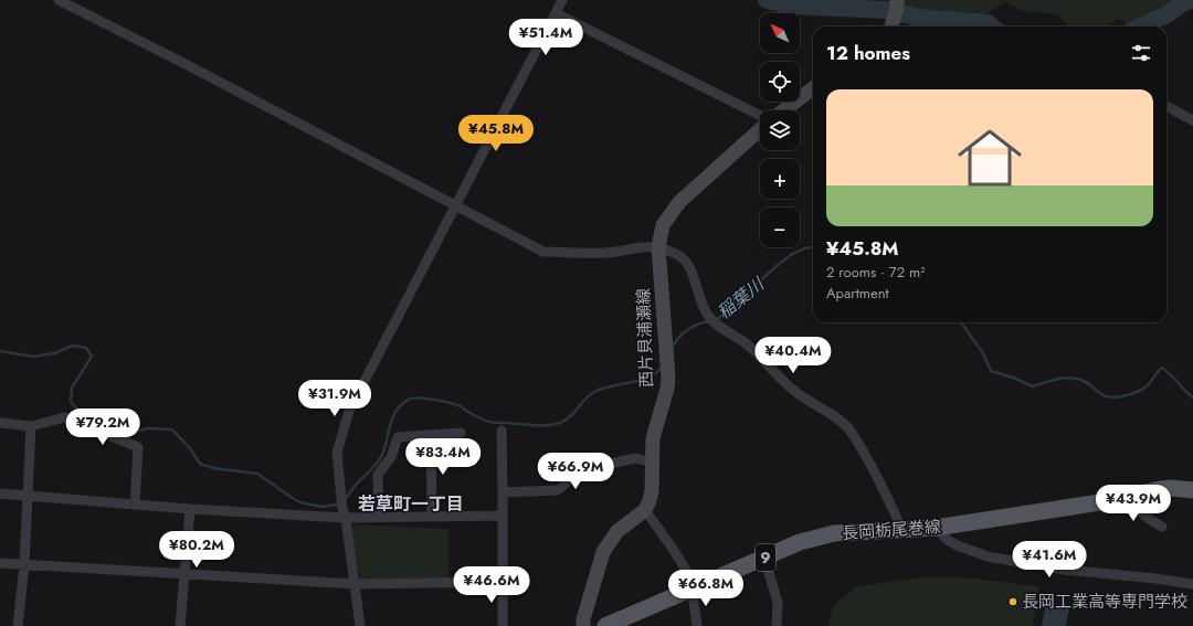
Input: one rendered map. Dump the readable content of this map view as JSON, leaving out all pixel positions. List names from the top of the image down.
{
  "streets": {
    "main road": ["西片貝浦瀬線", "長岡栃尾巻線", "9"]
  },
  "districts": ["若草町一丁目"],
  "water": ["稲葉川"],
  "places": ["長岡工業高等専門学校"],
  "north": "top left",
  "page": {
    "map_buttons": ["+", "−"],
    "price": [
      "¥51.4M",
      "¥45.8M",
      "¥40.4M",
      "¥31.9M",
      "¥79.2M",
      "¥83.4M",
      "¥66.9M",
      "¥43.9M",
      "¥80.2M",
      "¥41.6M",
      "¥46.6M",
      "¥66.8M"
    ],
    "heading": "12 homes",
    "list": [
      {
        "name": "¥45.8M",
        "note": "2 rooms · 72 m² · Apartment"
      }
    ]
  }
}
